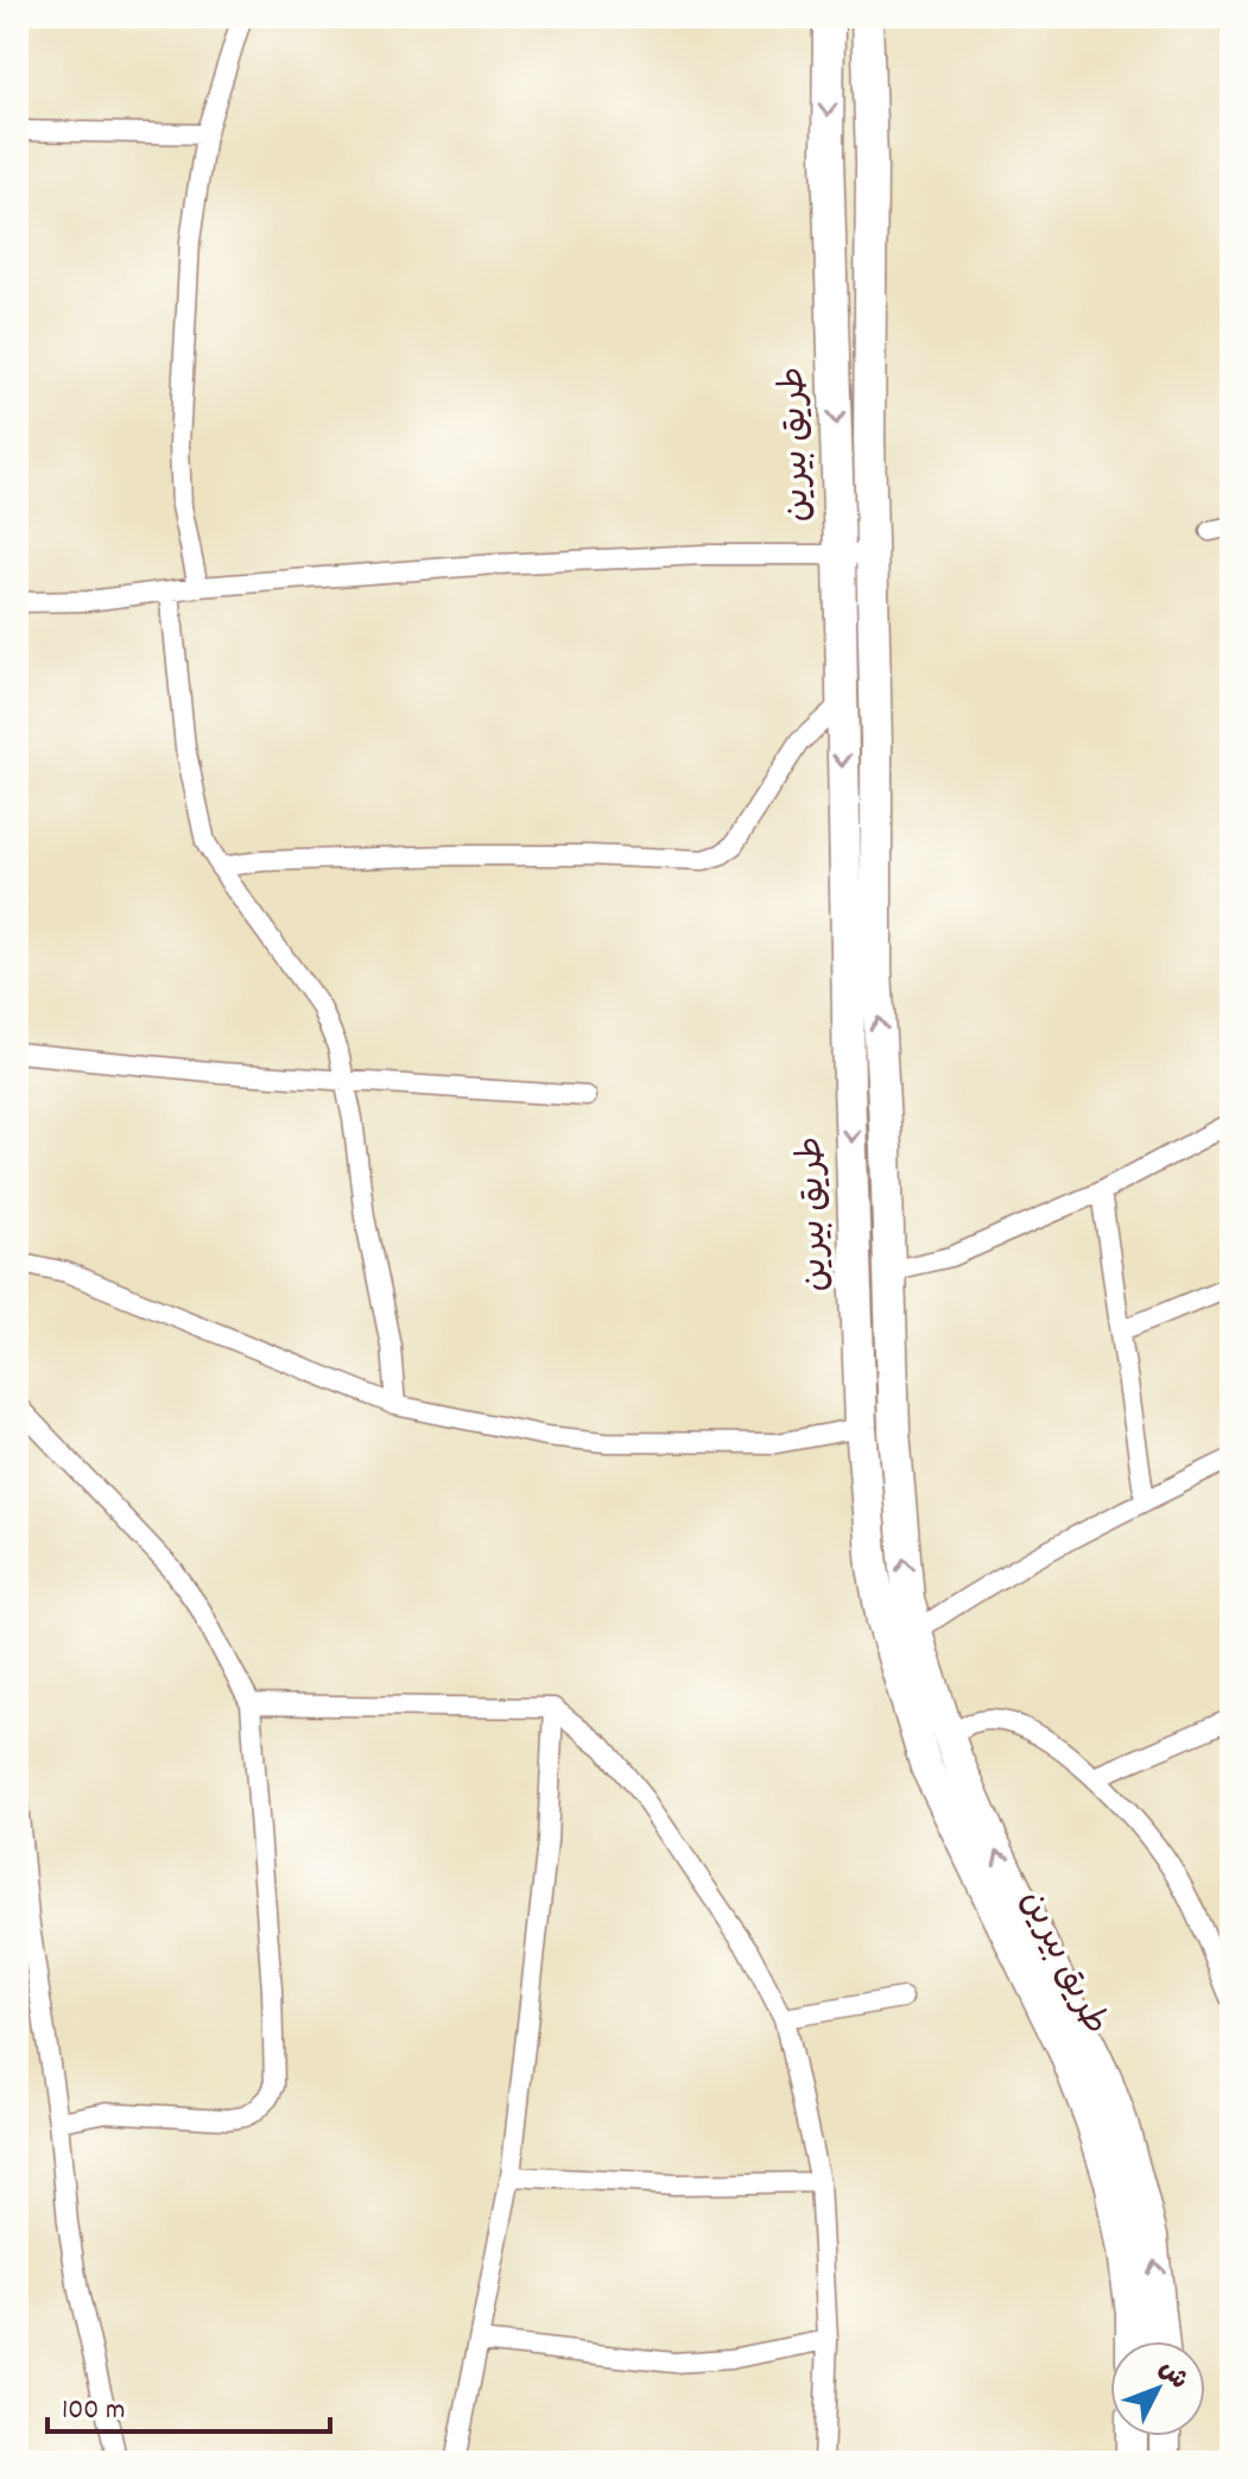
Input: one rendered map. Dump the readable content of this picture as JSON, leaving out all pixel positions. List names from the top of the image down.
{
  "streets": {
    "main road": ["طريق بيرين"]
  },
  "scale_bar": "100 m",
  "north": "top right"
}
